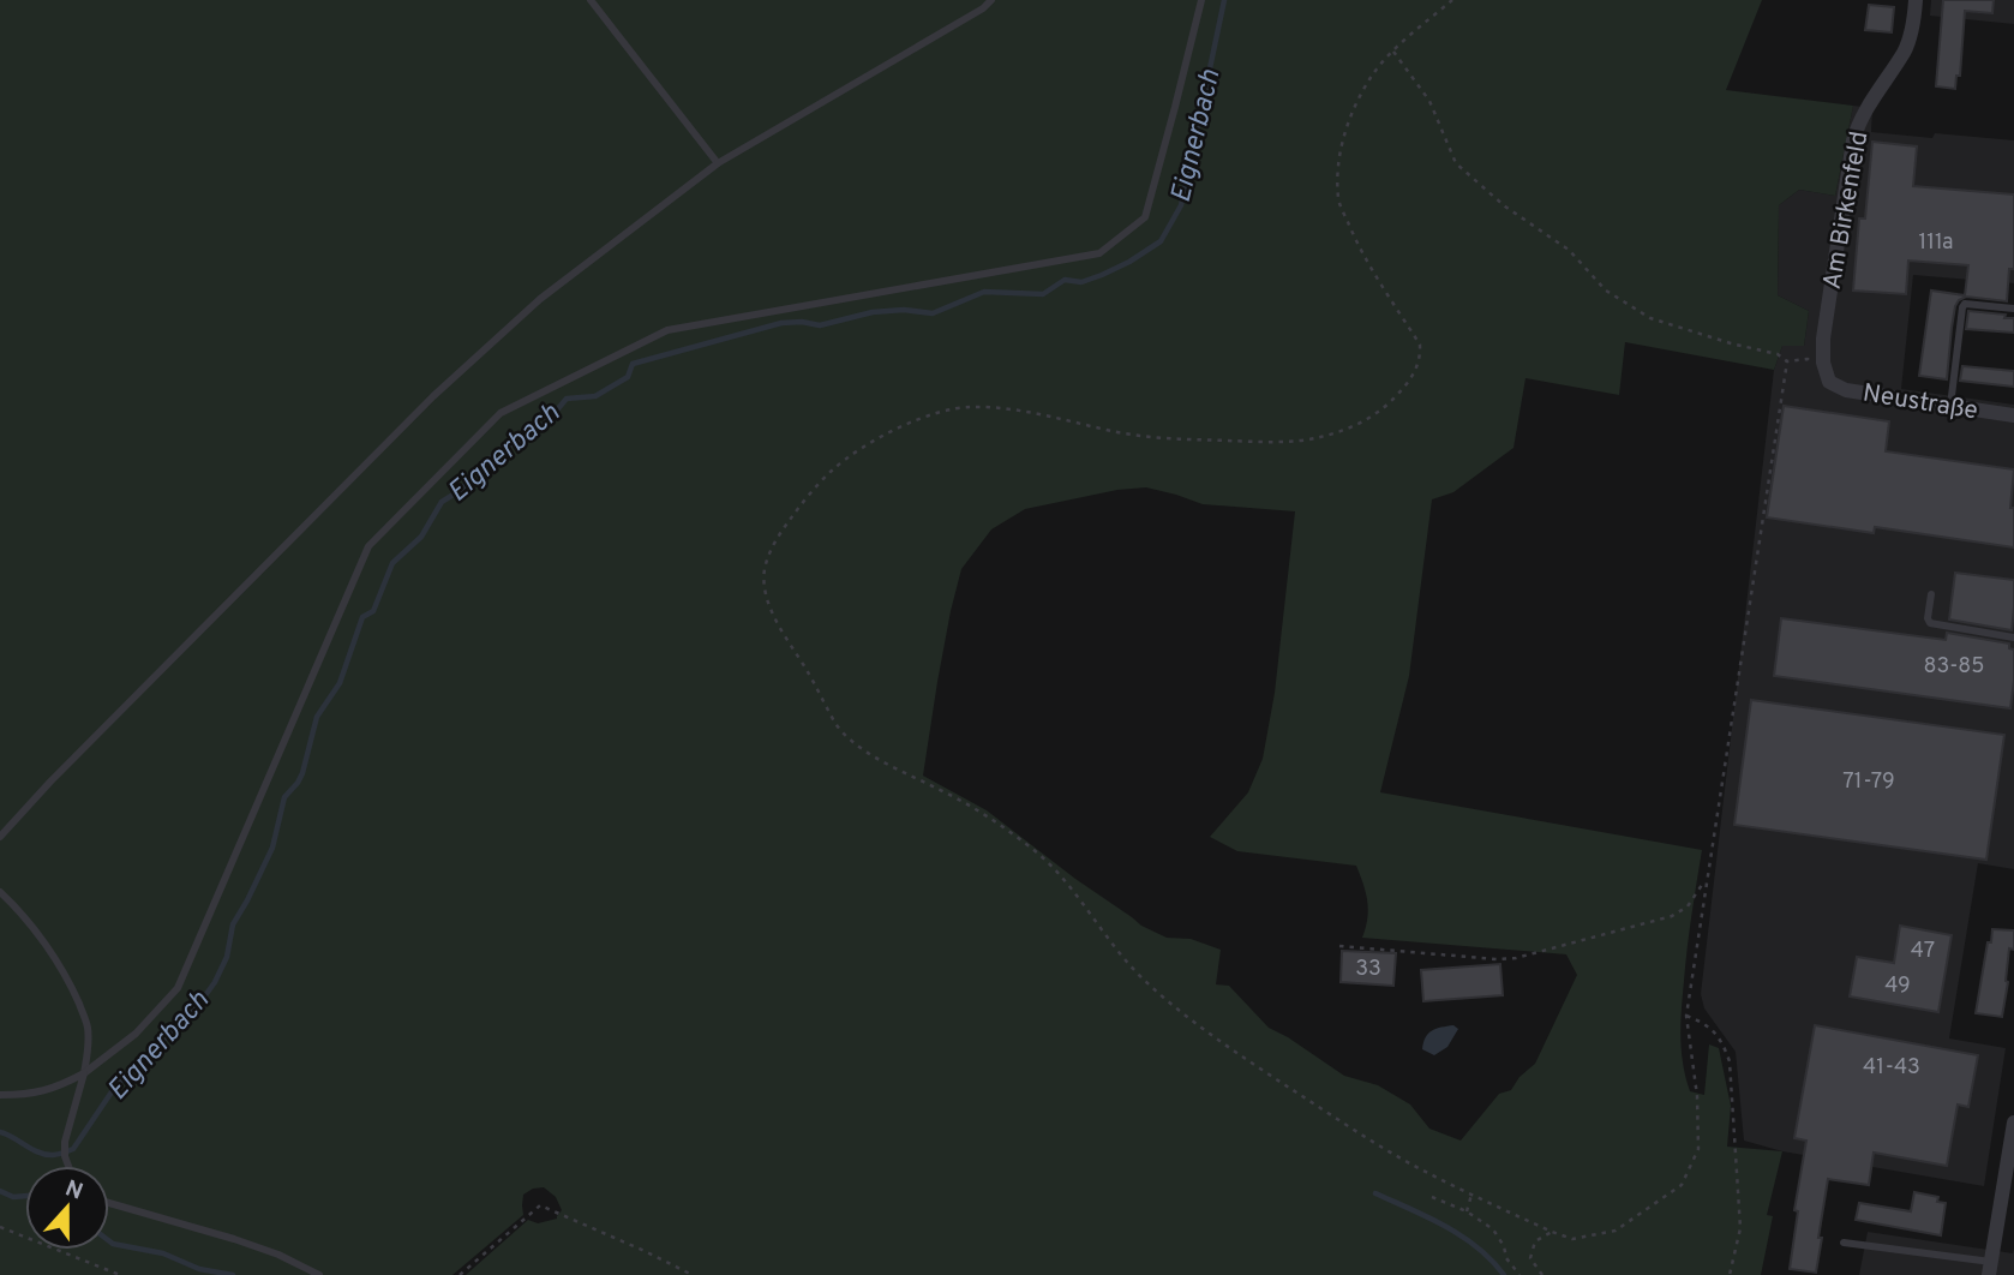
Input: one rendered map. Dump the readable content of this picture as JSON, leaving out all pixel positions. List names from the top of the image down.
{
  "streets": {
    "street": ["Am Birkenfeld", "Neustraße"]
  },
  "crossings": [
    ["Am Birkenfeld", "Neustraße"]
  ],
  "water": ["Eignerbach"],
  "house_numbers": [
    "111a",
    "83-85",
    "71-79",
    "47",
    "33",
    "49",
    "41-43"
  ],
  "north": "top"
}
